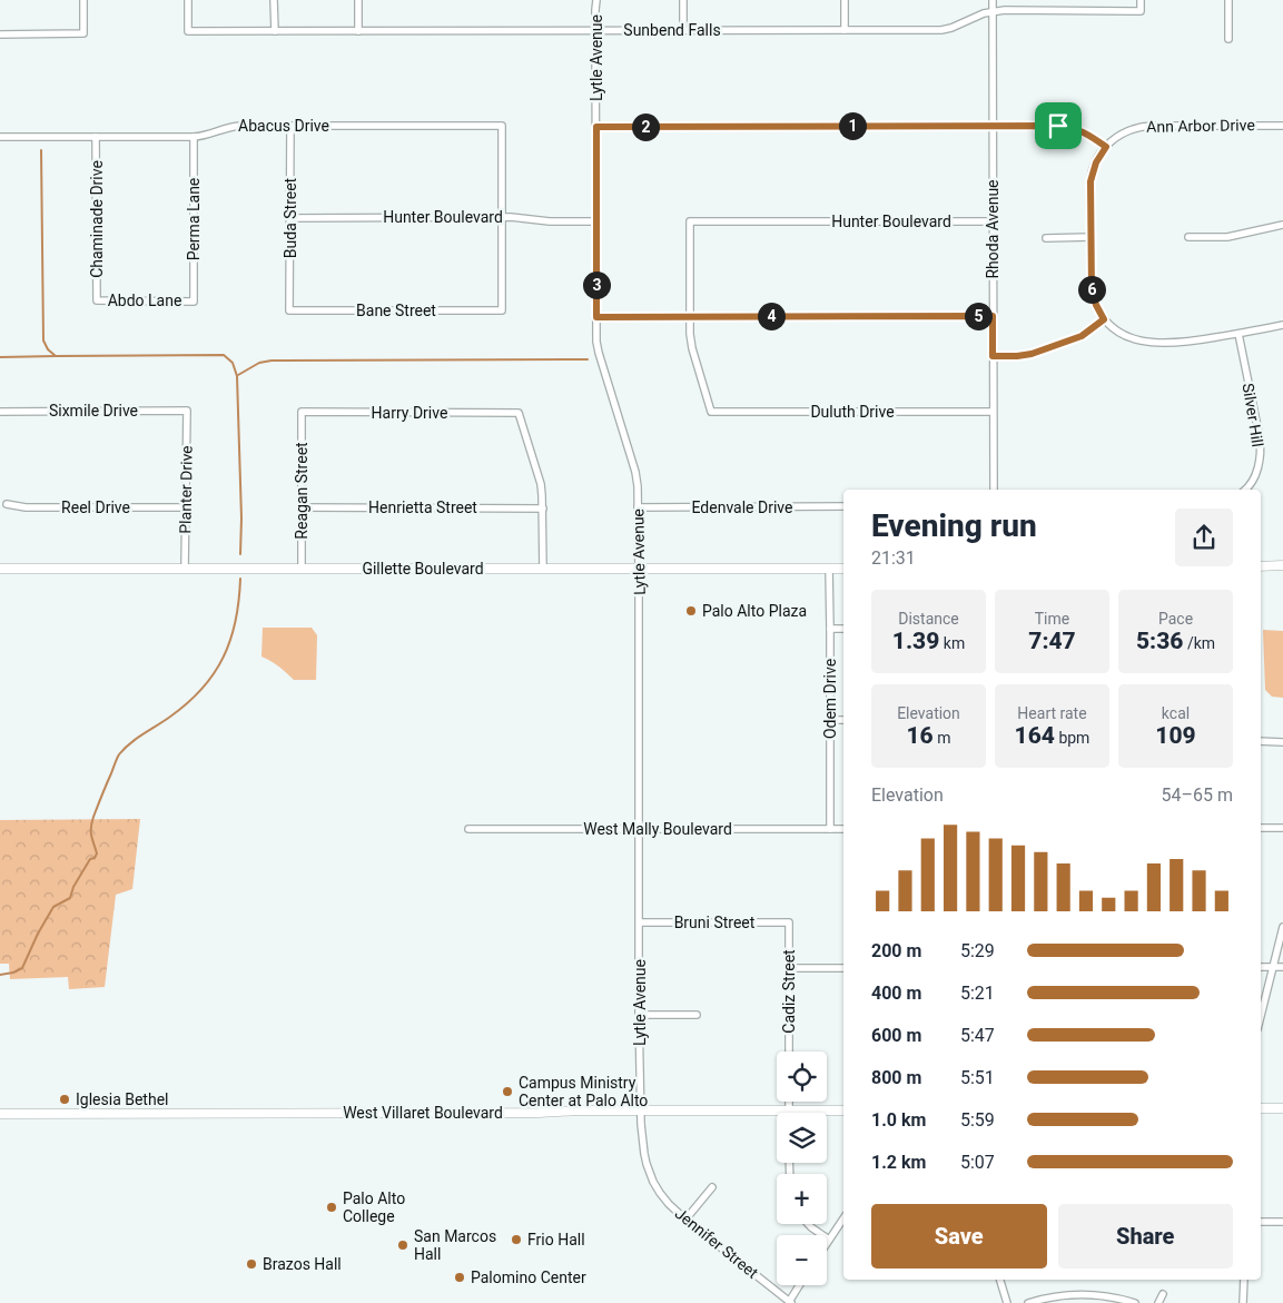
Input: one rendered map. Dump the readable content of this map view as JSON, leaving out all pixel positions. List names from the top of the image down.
{
  "streets": {
    "main road": ["Gillette Boulevard", "West Villaret Boulevard"],
    "street": [
      "Sunbend Falls",
      "Lytle Avenue",
      "Abacus Drive",
      "Ann Arbor Drive",
      "Hunter Boulevard",
      "Buda Street",
      "Chaminade Drive",
      "Perma Lane",
      "Rhoda Avenue",
      "Abdo Lane",
      "Bane Street",
      "Sixmile Drive",
      "Duluth Drive",
      "Harry Drive",
      "Silver Hill",
      "Planter Drive",
      "Reagan Street",
      "Reel Drive",
      "Henrietta Street",
      "Edenvale Drive",
      "Odem Drive",
      "West Mally Boulevard",
      "Bruni Street",
      "Cadiz Street",
      "Jennifer Street"
    ]
  },
  "crossings": [
    ["Sunbend Falls", "Lytle Avenue"],
    ["Sunbend Falls", "Rhoda Avenue"],
    ["Lytle Avenue", "Hunter Boulevard"],
    ["Lytle Avenue", "Edenvale Drive"],
    ["Lytle Avenue", "Gillette Boulevard"],
    ["Lytle Avenue", "West Mally Boulevard"],
    ["Lytle Avenue", "Bruni Street"],
    ["Lytle Avenue", "West Villaret Boulevard"],
    ["Lytle Avenue", "Jennifer Street"],
    ["Abacus Drive", "Hunter Boulevard"],
    ["Abacus Drive", "Buda Street"],
    ["Abacus Drive", "Chaminade Drive"],
    ["Abacus Drive", "Perma Lane"],
    ["Abacus Drive", "Bane Street"],
    ["Hunter Boulevard", "Buda Street"],
    ["Hunter Boulevard", "Rhoda Avenue"],
    ["Hunter Boulevard", "Bane Street"],
    ["Hunter Boulevard", "Duluth Drive"],
    ["Buda Street", "Bane Street"],
    ["Chaminade Drive", "Abdo Lane"],
    ["Perma Lane", "Abdo Lane"],
    ["Rhoda Avenue", "Duluth Drive"],
    ["Sixmile Drive", "Planter Drive"],
    ["Harry Drive", "Reagan Street"],
    ["Harry Drive", "Henrietta Street"],
    ["Planter Drive", "Reel Drive"],
    ["Planter Drive", "Gillette Boulevard"],
    ["Reagan Street", "Henrietta Street"],
    ["Reagan Street", "Gillette Boulevard"],
    ["Gillette Boulevard", "Odem Drive"],
    ["Odem Drive", "West Mally Boulevard"],
    ["Bruni Street", "Cadiz Street"],
    ["West Villaret Boulevard", "Jennifer Street"]
  ],
  "places": [
    "Palo Alto Plaza",
    "Campus Ministry Center at Palo Alto",
    "Iglesia Bethel",
    "Palo Alto College",
    "Frio Hall",
    "San Marcos Hall",
    "Brazos Hall",
    "Palomino Center"
  ],
  "page": {
    "pins": [
      "1",
      "2",
      "3",
      "6",
      "4",
      "5"
    ],
    "heading": ["Evening run", "21:31"],
    "stats": [
      ["Distance", "1.39 km"],
      ["Time", "7:47"],
      ["Pace", "5:36 /km"],
      ["Elevation", "16 m"],
      ["Heart rate", "164 bpm"],
      ["kcal", "109"]
    ],
    "chart": ["Elevation", "54–65 m"],
    "list": [
      {
        "name": "200 m",
        "note": "5:29"
      },
      {
        "name": "400 m",
        "note": "5:21"
      },
      {
        "name": "600 m",
        "note": "5:47"
      },
      {
        "name": "800 m",
        "note": "5:51"
      },
      {
        "name": "1.0 km",
        "note": "5:59"
      },
      {
        "name": "1.2 km",
        "note": "5:07"
      }
    ],
    "map_buttons": ["+", "−"],
    "buttons": ["Save", "Share"]
  }
}
